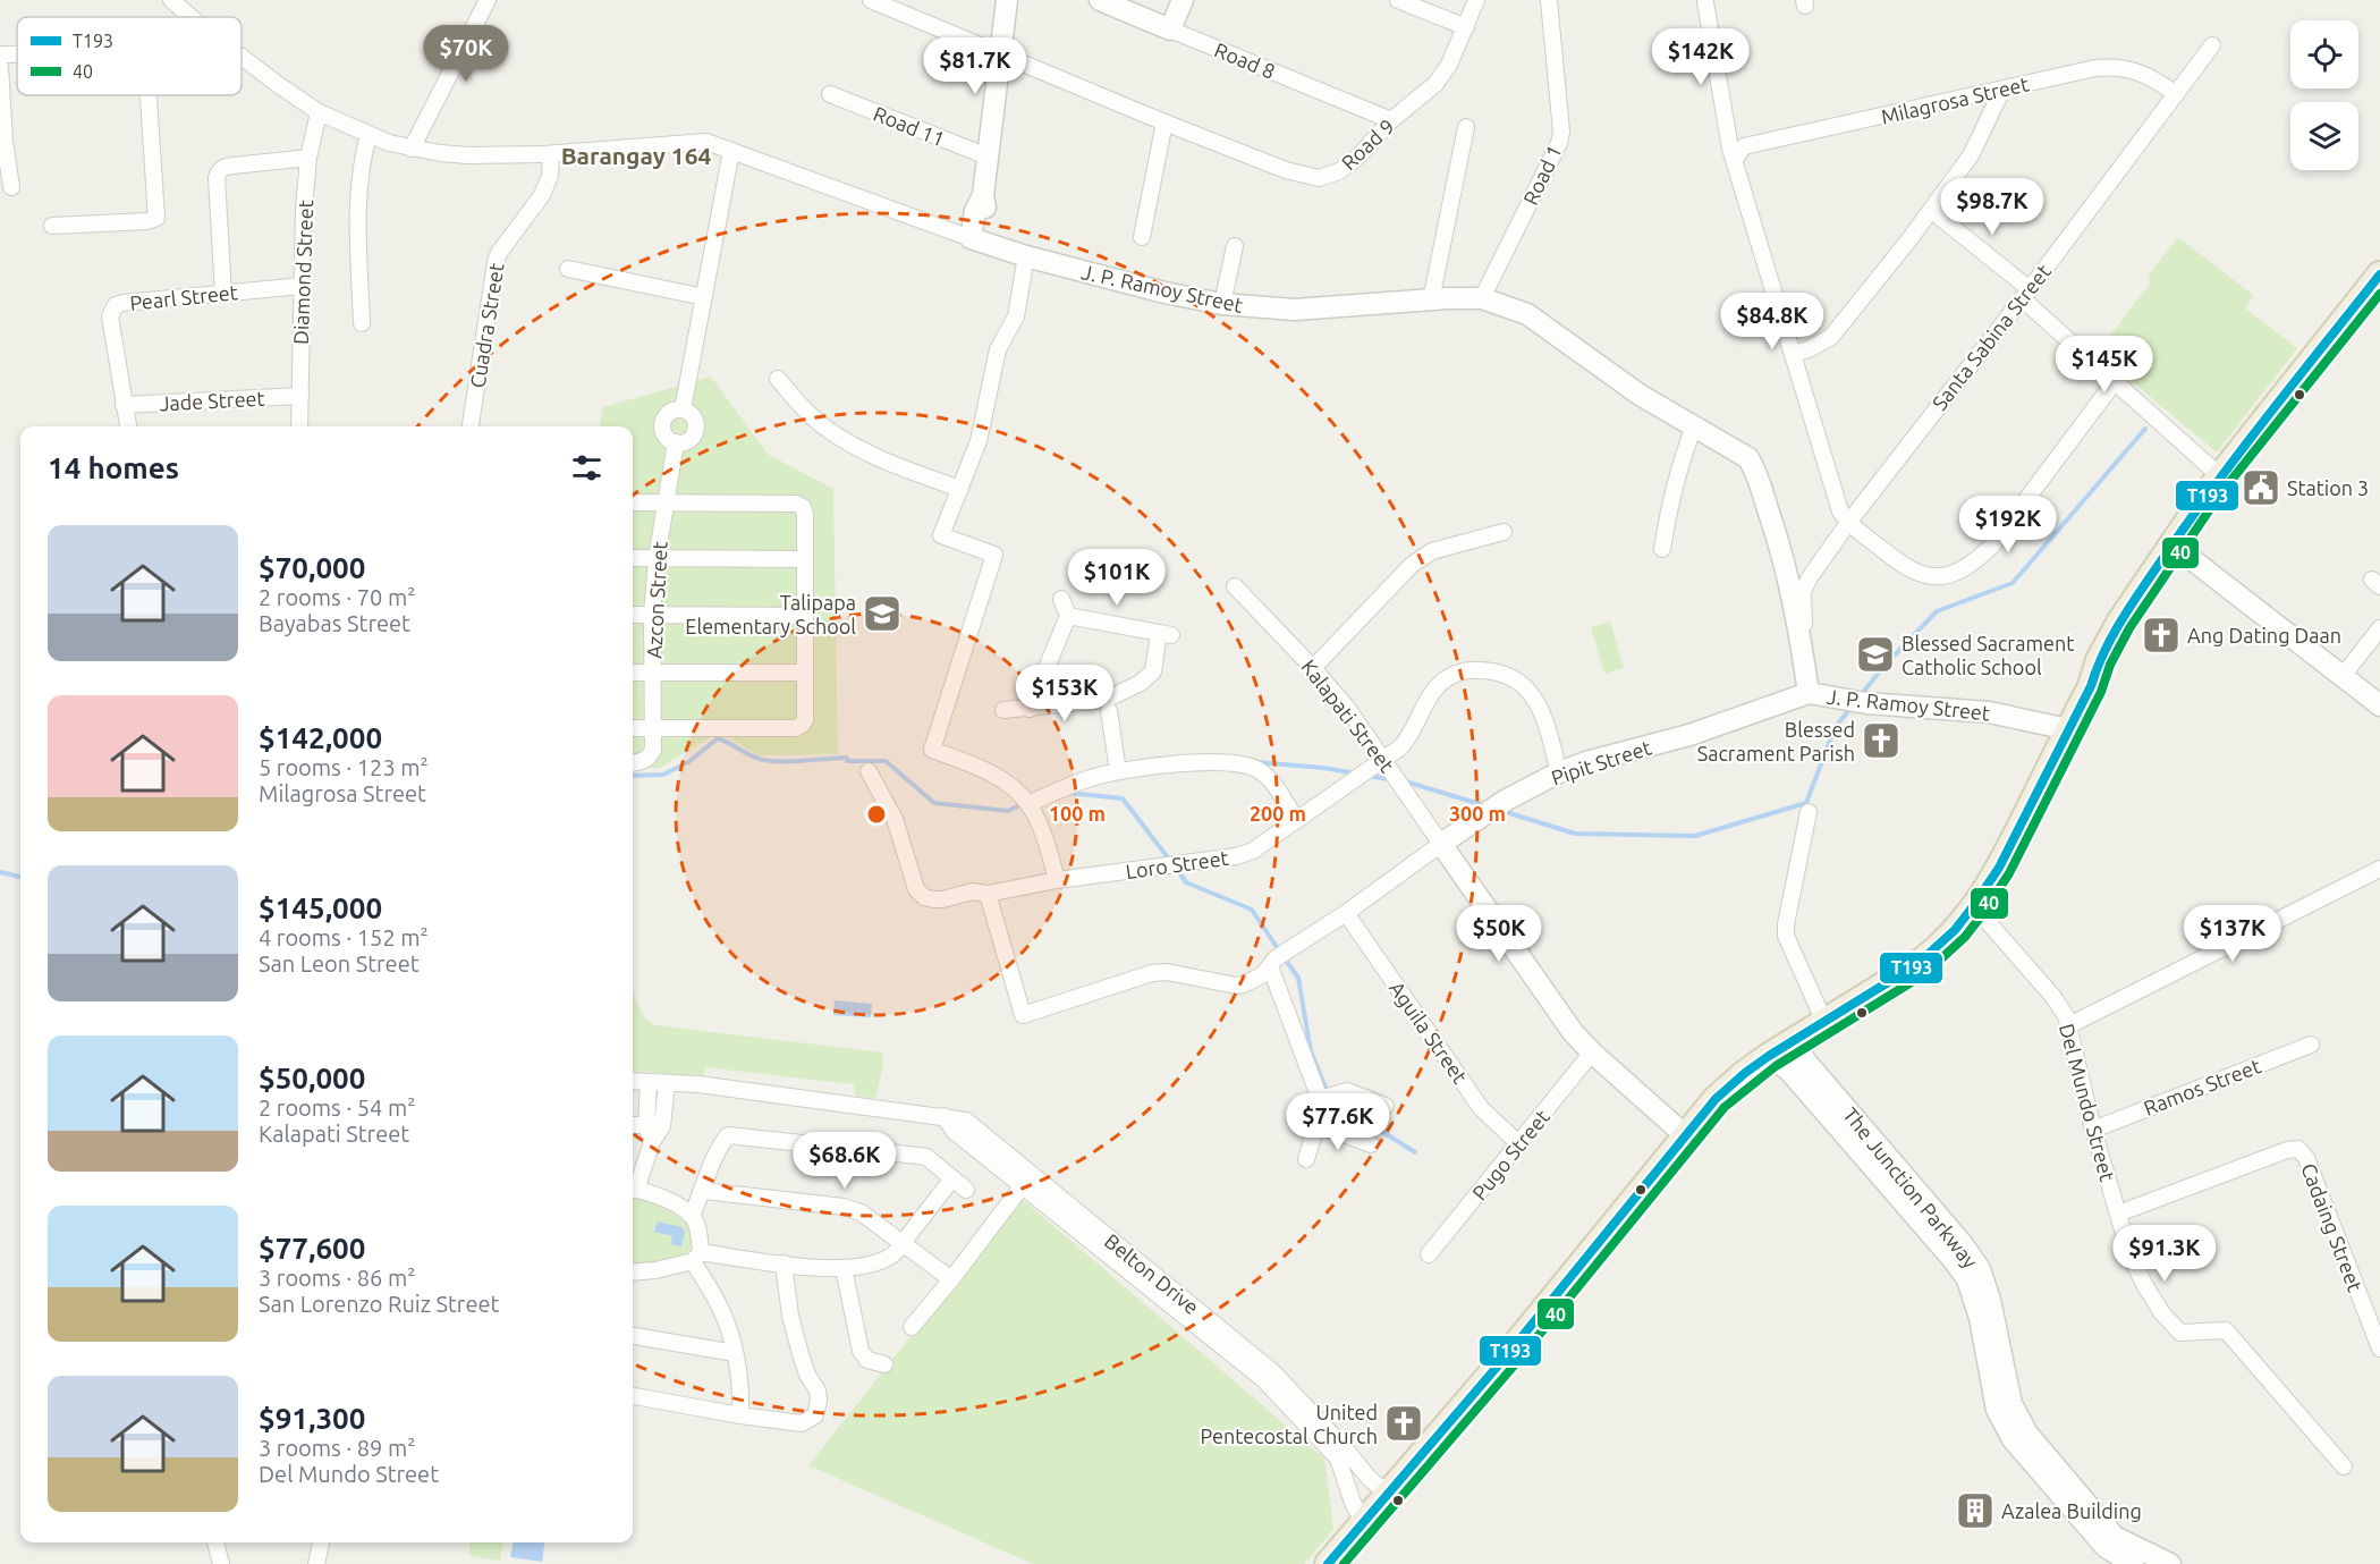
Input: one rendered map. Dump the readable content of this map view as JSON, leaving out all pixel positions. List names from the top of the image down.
{
  "streets": {
    "street": [
      "Road 8",
      "Milagrosa Street",
      "Road 11",
      "Road 9",
      "Road 1",
      "Diamond Street",
      "J. P. Ramoy Street",
      "Pearl Street",
      "Cuadra Street",
      "Santa Sabina Street",
      "Jade Street",
      "Azcon Street",
      "Kalapati Street",
      "Pipit Street",
      "Loro Street",
      "Aguila Street",
      "Ramos Street",
      "Del Mundo Street",
      "Pugo Street",
      "The Junction Parkway",
      "Cadaing Street",
      "Belton Drive"
    ]
  },
  "crossings": [
    ["Road 8", "Road 9"],
    ["Milagrosa Street", "Santa Sabina Street"],
    ["Road 1", "J. P. Ramoy Street"],
    ["Diamond Street", "J. P. Ramoy Street"],
    ["Diamond Street", "Pearl Street"],
    ["Diamond Street", "Jade Street"],
    ["J. P. Ramoy Street", "Cuadra Street"],
    ["J. P. Ramoy Street", "Santa Sabina Street"],
    ["J. P. Ramoy Street", "Pipit Street"],
    ["Pearl Street", "Jade Street"],
    ["Kalapati Street", "Pipit Street"],
    ["Kalapati Street", "Loro Street"],
    ["Kalapati Street", "Pugo Street"],
    ["Pipit Street", "Loro Street"],
    ["Pipit Street", "Aguila Street"],
    ["Aguila Street", "Pugo Street"],
    ["Ramos Street", "Del Mundo Street"],
    ["Del Mundo Street", "Cadaing Street"]
  ],
  "districts": ["Barangay 164"],
  "places": {
    "public building": ["Station 3"],
    "school or university": ["Talipapa Elementary School", "Blessed Sacrament Catholic School"],
    "church": ["Ang Dating Daan", "Blessed Sacrament Parish", "United Pentecostal Church"],
    "building": ["Azalea Building"]
  },
  "lines": ["transit line T193", "transit line 40"],
  "legend": ["T193", "40"],
  "page": {
    "price": [
      "$70K",
      "$142K",
      "$81.7K",
      "$98.7K",
      "$84.8K",
      "$145K",
      "$192K",
      "$101K",
      "$153K",
      "$50K",
      "$137K",
      "$77.6K",
      "$68.6K",
      "$91.3K"
    ],
    "heading": "14 homes",
    "list": [
      {
        "name": "$70,000",
        "note": "2 rooms · 70 m² · Bayabas Street"
      },
      {
        "name": "$142,000",
        "note": "5 rooms · 123 m² · Milagrosa Street"
      },
      {
        "name": "$145,000",
        "note": "4 rooms · 152 m² · San Leon Street"
      },
      {
        "name": "$50,000",
        "note": "2 rooms · 54 m² · Kalapati Street"
      },
      {
        "name": "$77,600",
        "note": "3 rooms · 86 m² · San Lorenzo Ruiz Street"
      },
      {
        "name": "$91,300",
        "note": "3 rooms · 89 m² · Del Mundo Street"
      }
    ]
  },
  "rings": ["100 m", "200 m", "300 m"]
}
